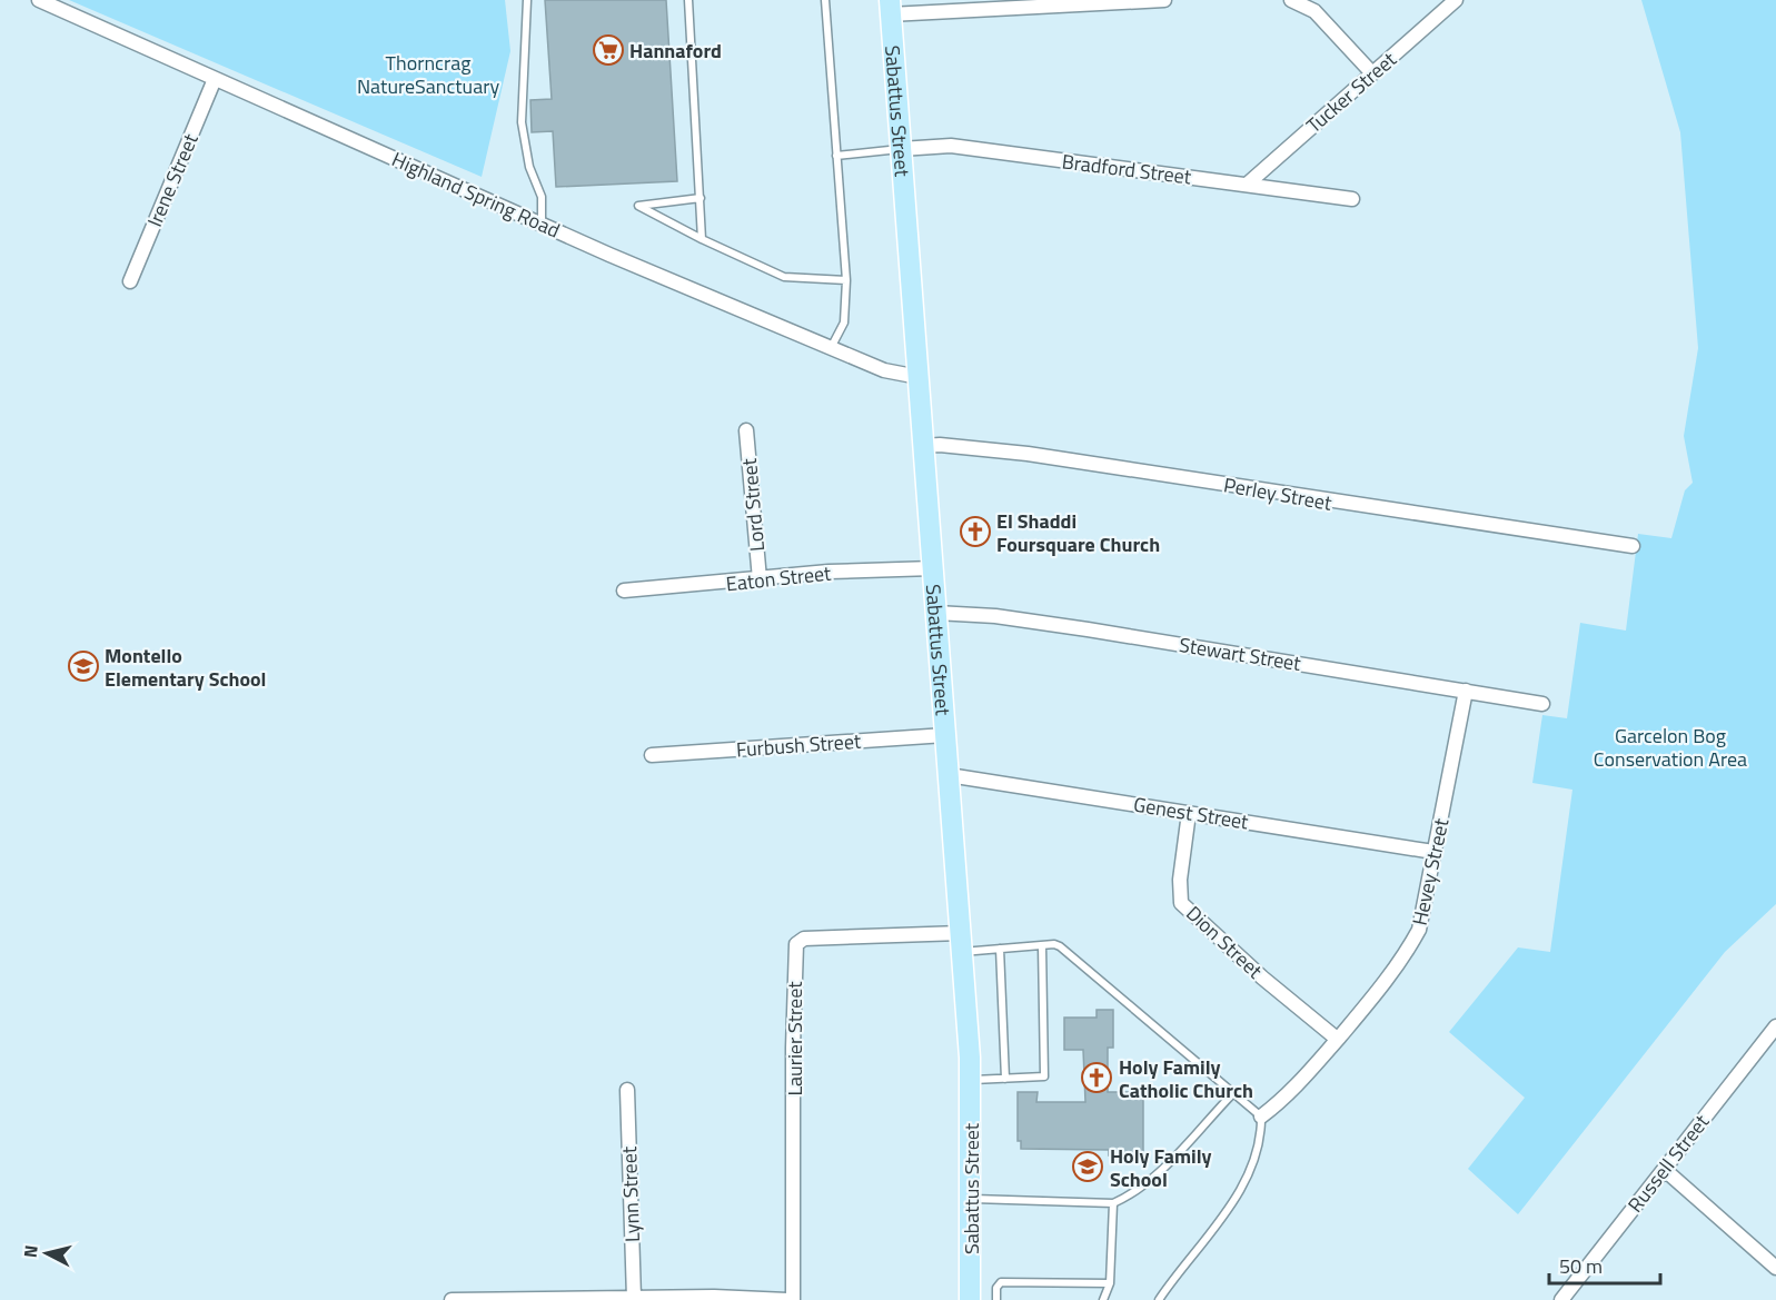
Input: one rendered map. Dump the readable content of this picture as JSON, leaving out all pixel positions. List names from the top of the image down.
{
  "streets": {
    "main road": ["Sabattus Street"],
    "street": [
      "Tucker Street",
      "Bradford Street",
      "Irene Street",
      "Highland Spring Road",
      "Perley Street",
      "Lord Street",
      "Eaton Street",
      "Stewart Street",
      "Furbush Street",
      "Genest Street",
      "Hevey Street",
      "Dion Street",
      "Laurier Street",
      "Russell Street",
      "Lynn Street"
    ]
  },
  "crossings": [
    ["Tucker Street", "Bradford Street"],
    ["Sabattus Street", "Bradford Street"],
    ["Sabattus Street", "Highland Spring Road"],
    ["Sabattus Street", "Perley Street"],
    ["Sabattus Street", "Eaton Street"],
    ["Sabattus Street", "Stewart Street"],
    ["Sabattus Street", "Furbush Street"],
    ["Sabattus Street", "Genest Street"],
    ["Sabattus Street", "Laurier Street"],
    ["Irene Street", "Highland Spring Road"],
    ["Lord Street", "Eaton Street"],
    ["Stewart Street", "Hevey Street"],
    ["Genest Street", "Hevey Street"],
    ["Genest Street", "Dion Street"],
    ["Hevey Street", "Dion Street"]
  ],
  "parks": ["Thorncrag NatureSanctuary", "Garcelon Bog Conservation Area"],
  "places": {
    "supermarket": ["Hannaford"],
    "church": ["El Shaddi Foursquare Church", "Holy Family Catholic Church"],
    "school or university": ["Montello Elementary School", "Holy Family School"]
  },
  "scale_bar": "50 m",
  "north": "left"
}
